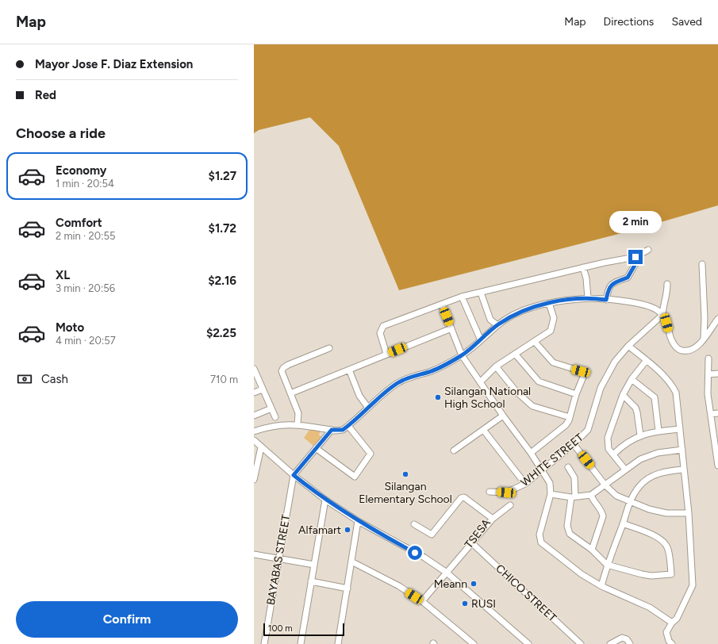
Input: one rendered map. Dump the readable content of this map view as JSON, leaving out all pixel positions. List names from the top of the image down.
{
  "streets": {
    "street": [
      "WHITE STREET",
      "TSESA",
      "BAYABAS STREET",
      "CHICO STREET"
    ]
  },
  "crossings": [
    ["TSESA", "CHICO STREET"]
  ],
  "places": [
    "Silangan National High School",
    "Silangan Elementary School",
    "Alfamart",
    "Meann",
    "RUSI"
  ],
  "scale_bar": "100 m",
  "page": {
    "header": "Map",
    "nav": ["Map", "Directions", "Saved"],
    "banner": ["Mayor Jose F. Diaz Extension", "Red"],
    "heading": "Choose a ride",
    "list": [
      {
        "name": "Economy",
        "note": "1 min · 20:54",
        "value": "$1.27"
      },
      {
        "name": "Comfort",
        "note": "2 min · 20:55",
        "value": "$1.72"
      },
      {
        "name": "XL",
        "note": "3 min · 20:56",
        "value": "$2.16"
      },
      {
        "name": "Moto",
        "note": "4 min · 20:57",
        "value": "$2.25"
      }
    ],
    "bubble": "2 min",
    "pay": ["Cash", "710 m"],
    "buttons": "Confirm",
    "scale": "100 m"
  }
}
